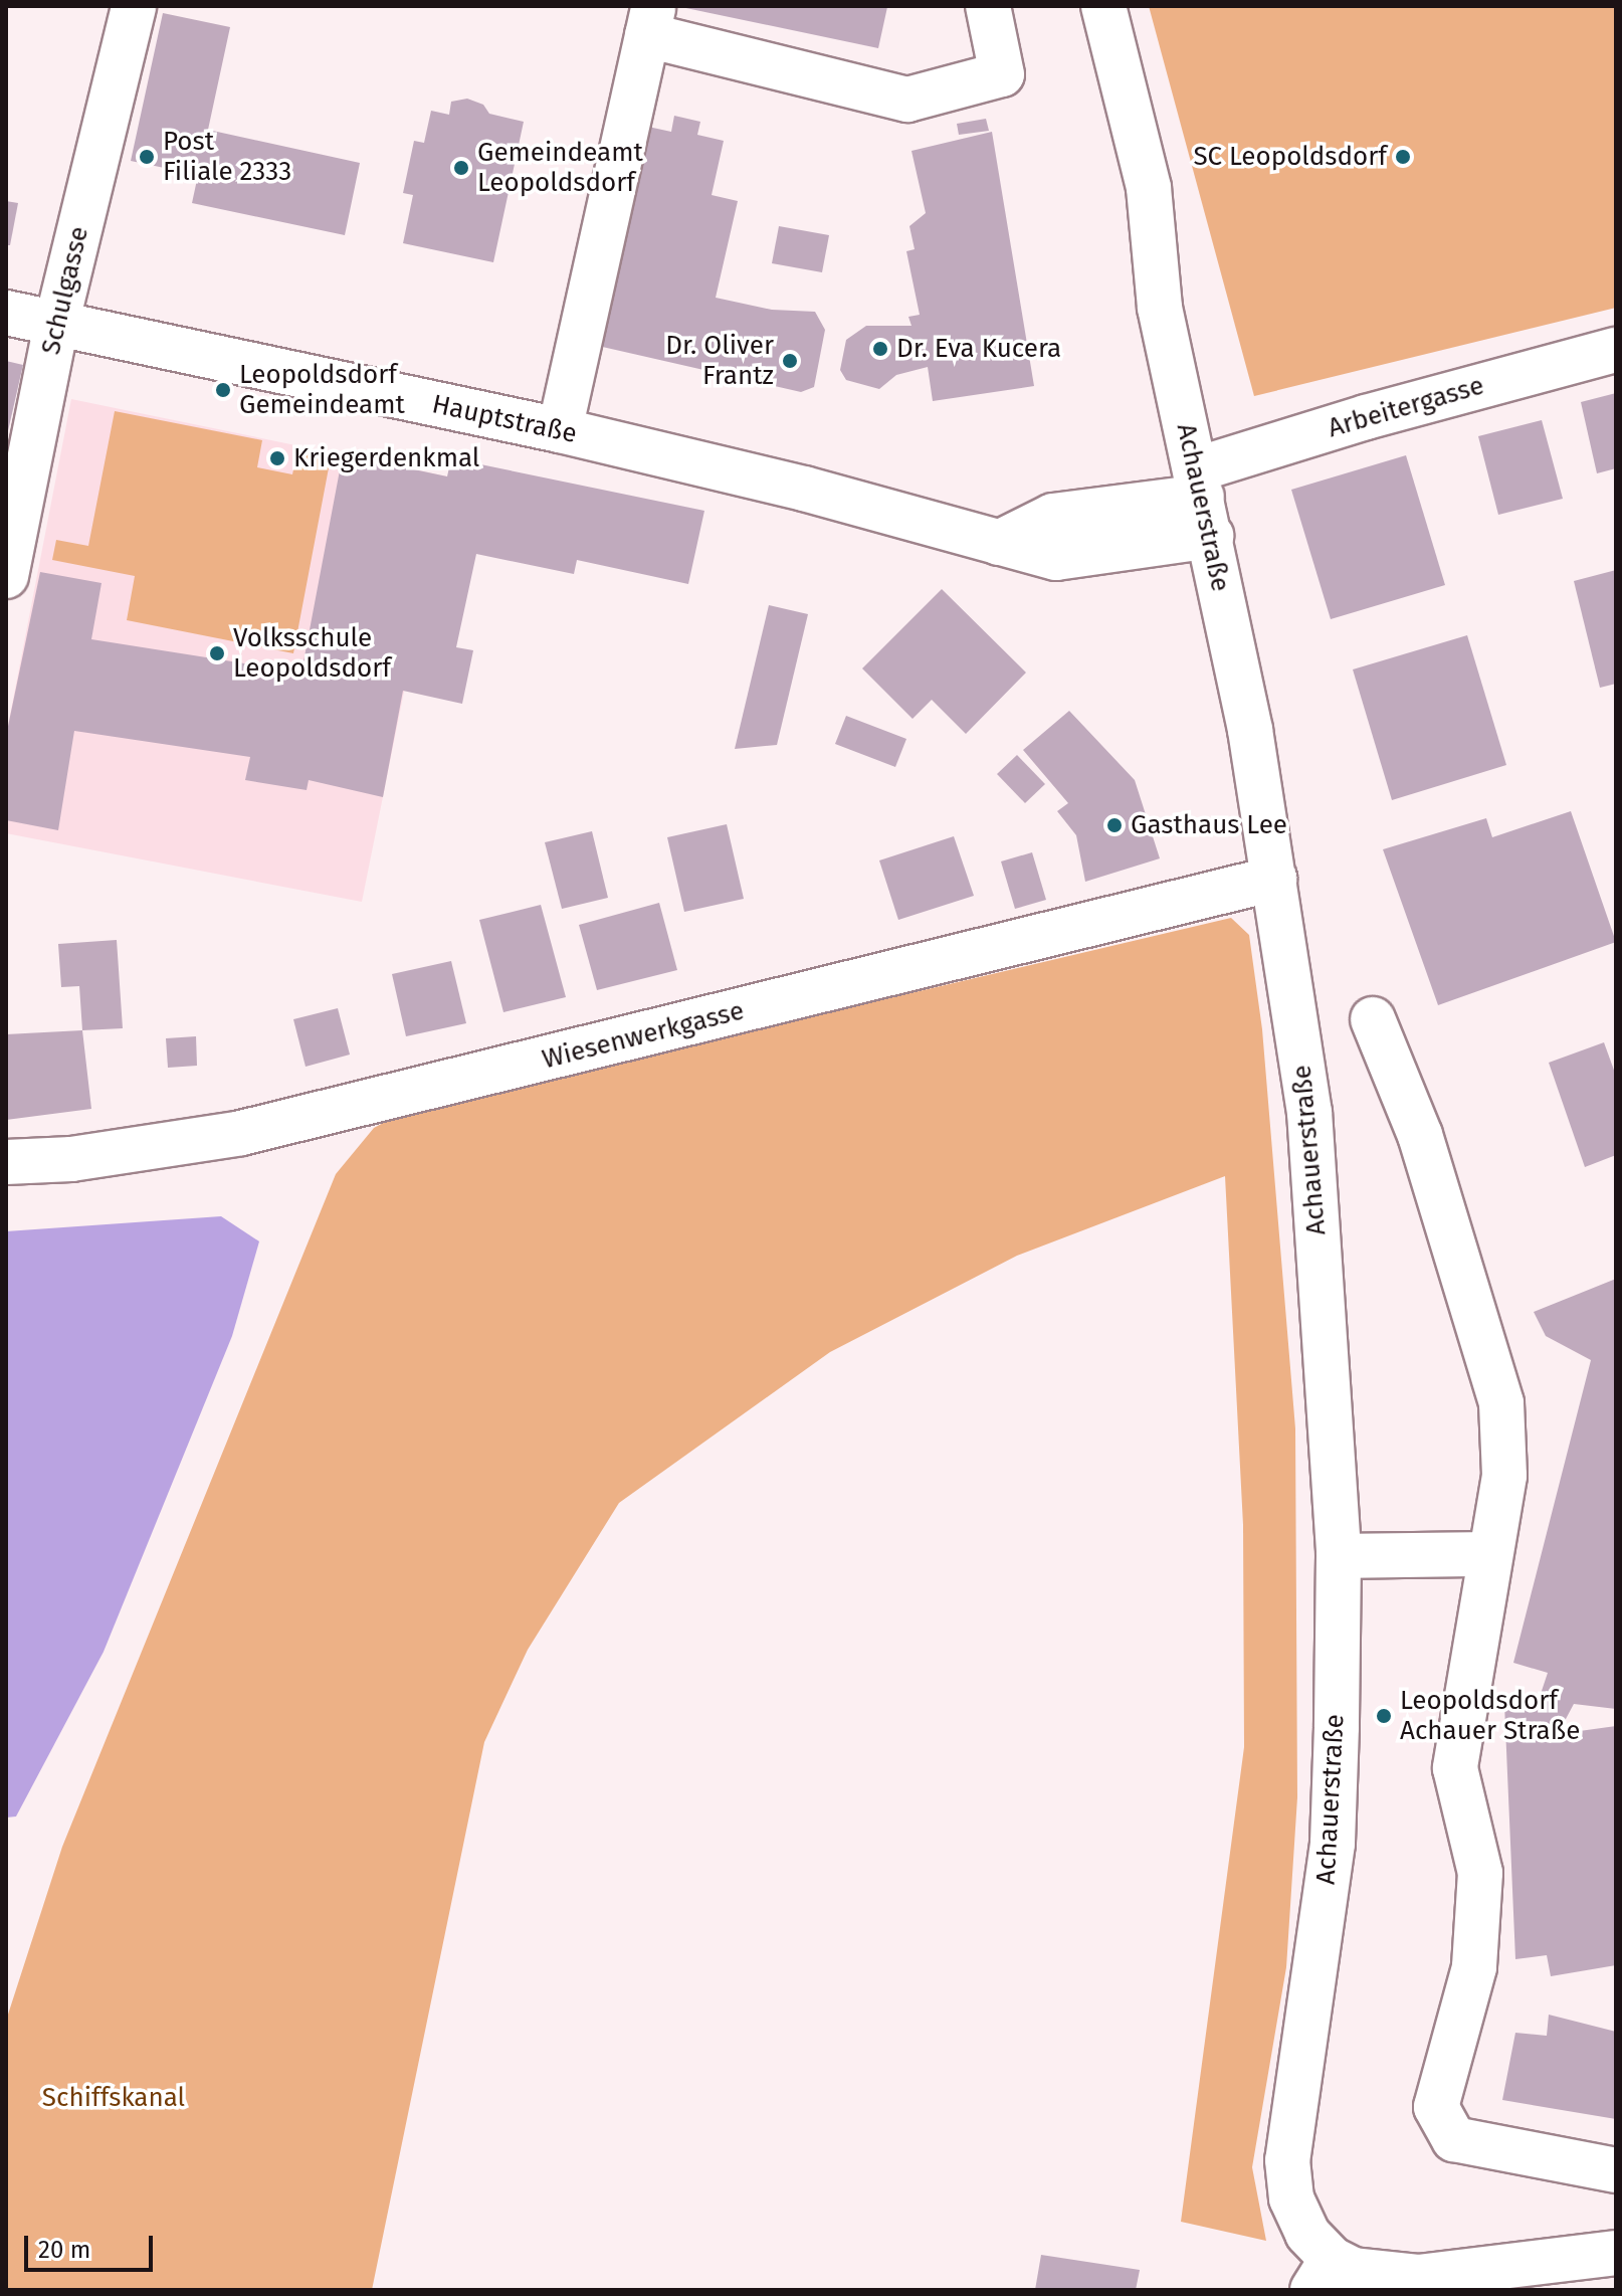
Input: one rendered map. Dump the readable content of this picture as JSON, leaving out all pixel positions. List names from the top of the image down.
{
  "streets": {
    "street": [
      "Schulgasse",
      "Arbeitergasse",
      "Hauptstraße",
      "Achauerstraße",
      "Wiesenwerkgasse"
    ]
  },
  "crossings": [
    ["Schulgasse", "Hauptstraße"],
    ["Arbeitergasse", "Hauptstraße"],
    ["Arbeitergasse", "Achauerstraße"],
    ["Hauptstraße", "Achauerstraße"],
    ["Achauerstraße", "Wiesenwerkgasse"]
  ],
  "parks": ["Schiffskanal"],
  "places": [
    "Post Filiale 2333",
    "SC Leopoldsdorf",
    "Gemeindeamt Leopoldsdorf",
    "Dr. Eva Kucera",
    "Dr. Oliver Frantz",
    "Leopoldsdorf Gemeindeamt",
    "Kriegerdenkmal",
    "Volksschule Leopoldsdorf",
    "Gasthaus Lee",
    "Leopoldsdorf Achauer Straße"
  ],
  "scale_bar": "20 m"
}
